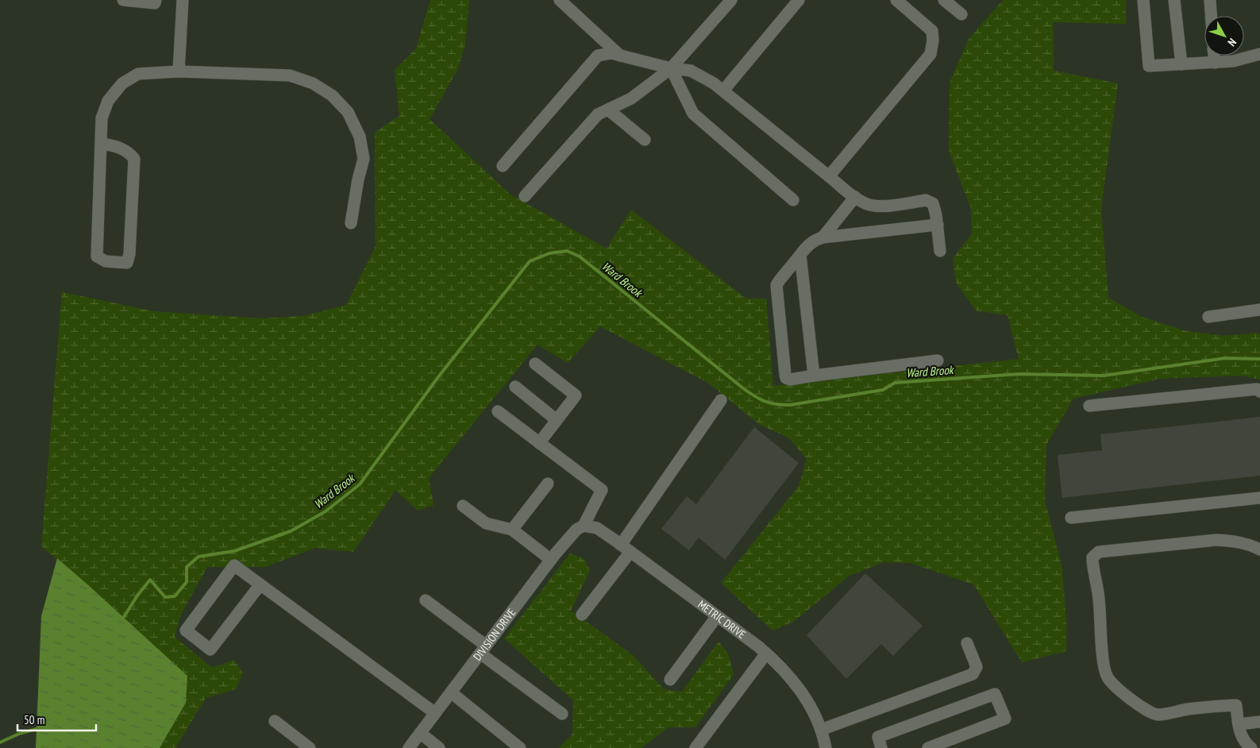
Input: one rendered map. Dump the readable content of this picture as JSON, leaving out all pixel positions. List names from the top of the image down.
{
  "streets": {
    "street": ["METRIC DRIVE", "DIVISION DRIVE"]
  },
  "crossings": [
    ["METRIC DRIVE", "DIVISION DRIVE"]
  ],
  "water": ["Ward Brook"],
  "scale_bar": "50 m",
  "north": "bottom right"
}
